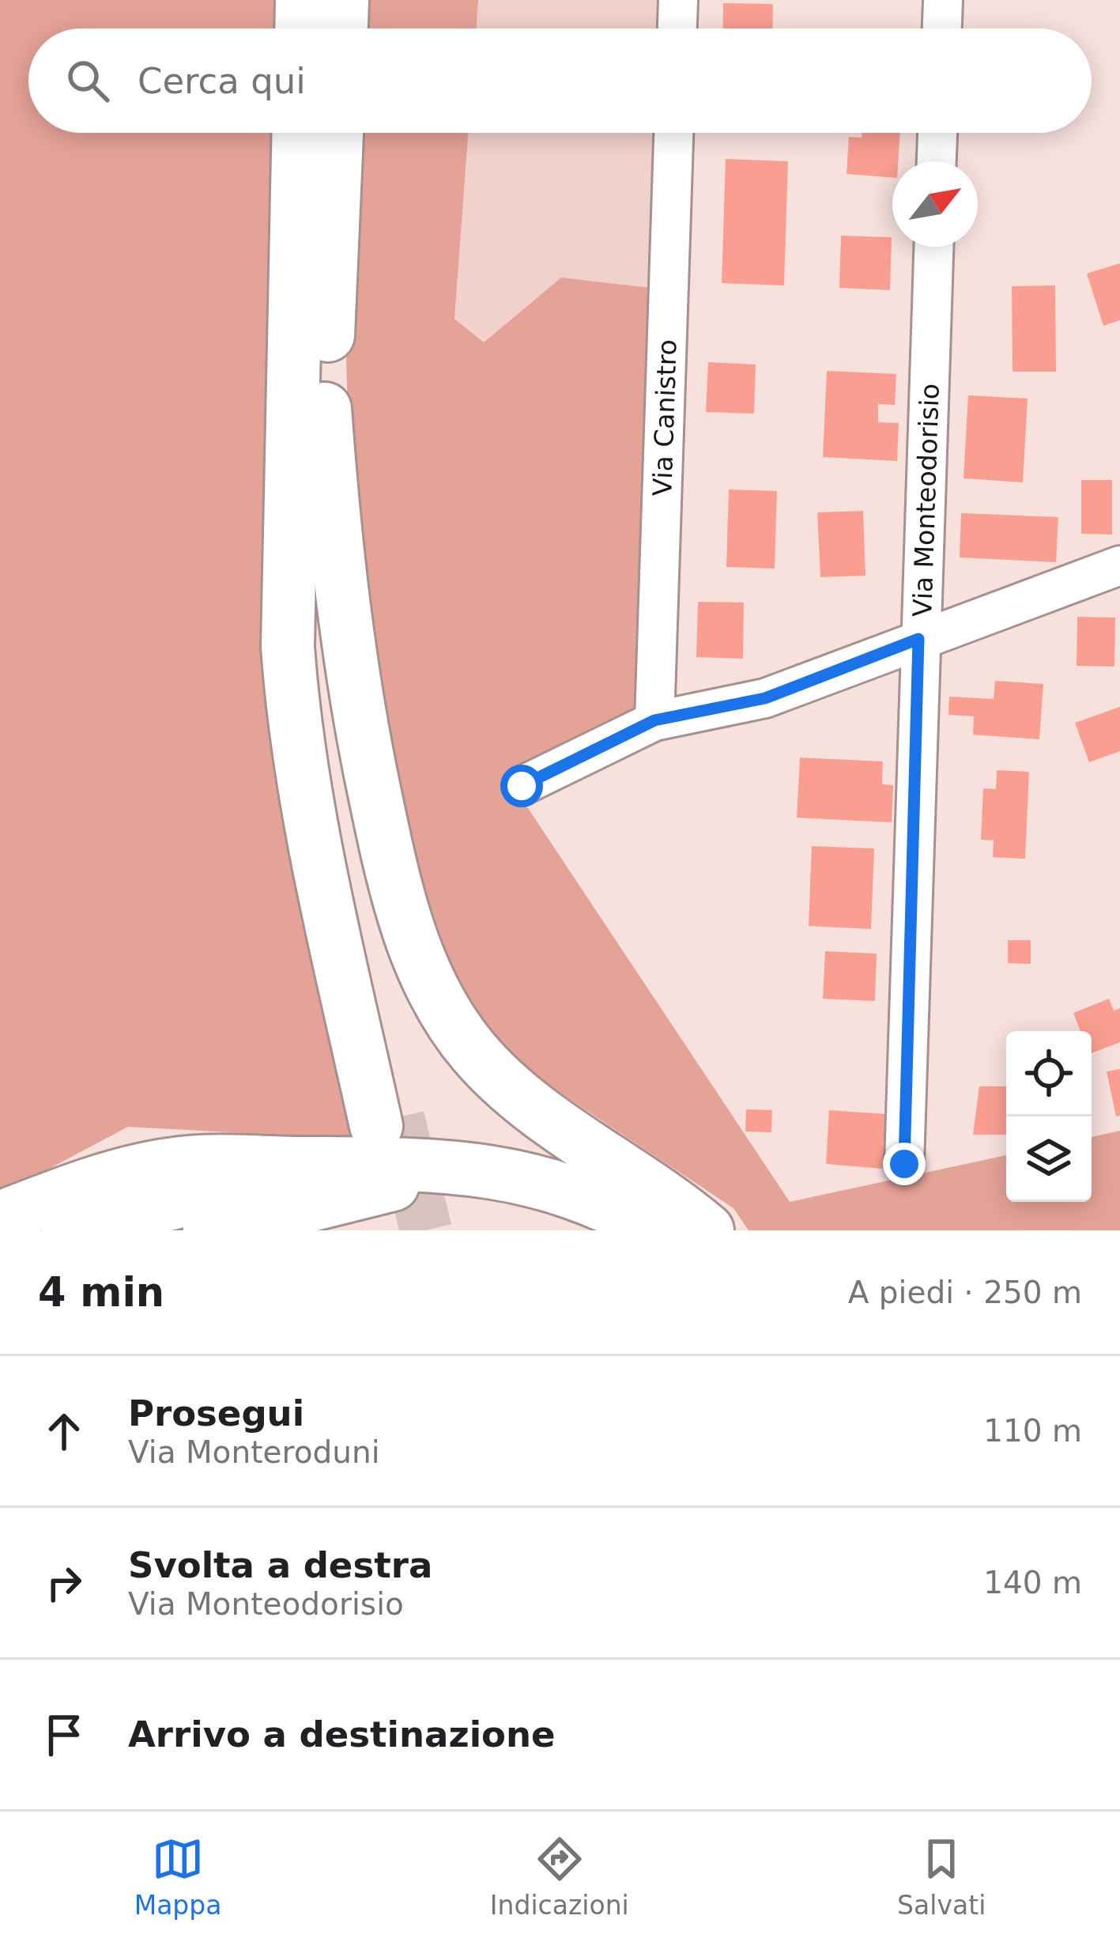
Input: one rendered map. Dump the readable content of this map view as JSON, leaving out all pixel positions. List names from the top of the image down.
{
  "streets": {
    "street": ["Via Canistro", "Via Monteodorisio"]
  },
  "north": "top right",
  "page": {
    "search": "Cerca qui",
    "heading": ["4 min", "A piedi · 250 m"],
    "list": [
      ["Prosegui", "Via Monteroduni", "110 m"],
      ["Svolta a destra", "Via Monteodorisio", "140 m"],
      "Arrivo a destinazione"
    ],
    "nav": ["Mappa", "Indicazioni", "Salvati"]
  }
}
